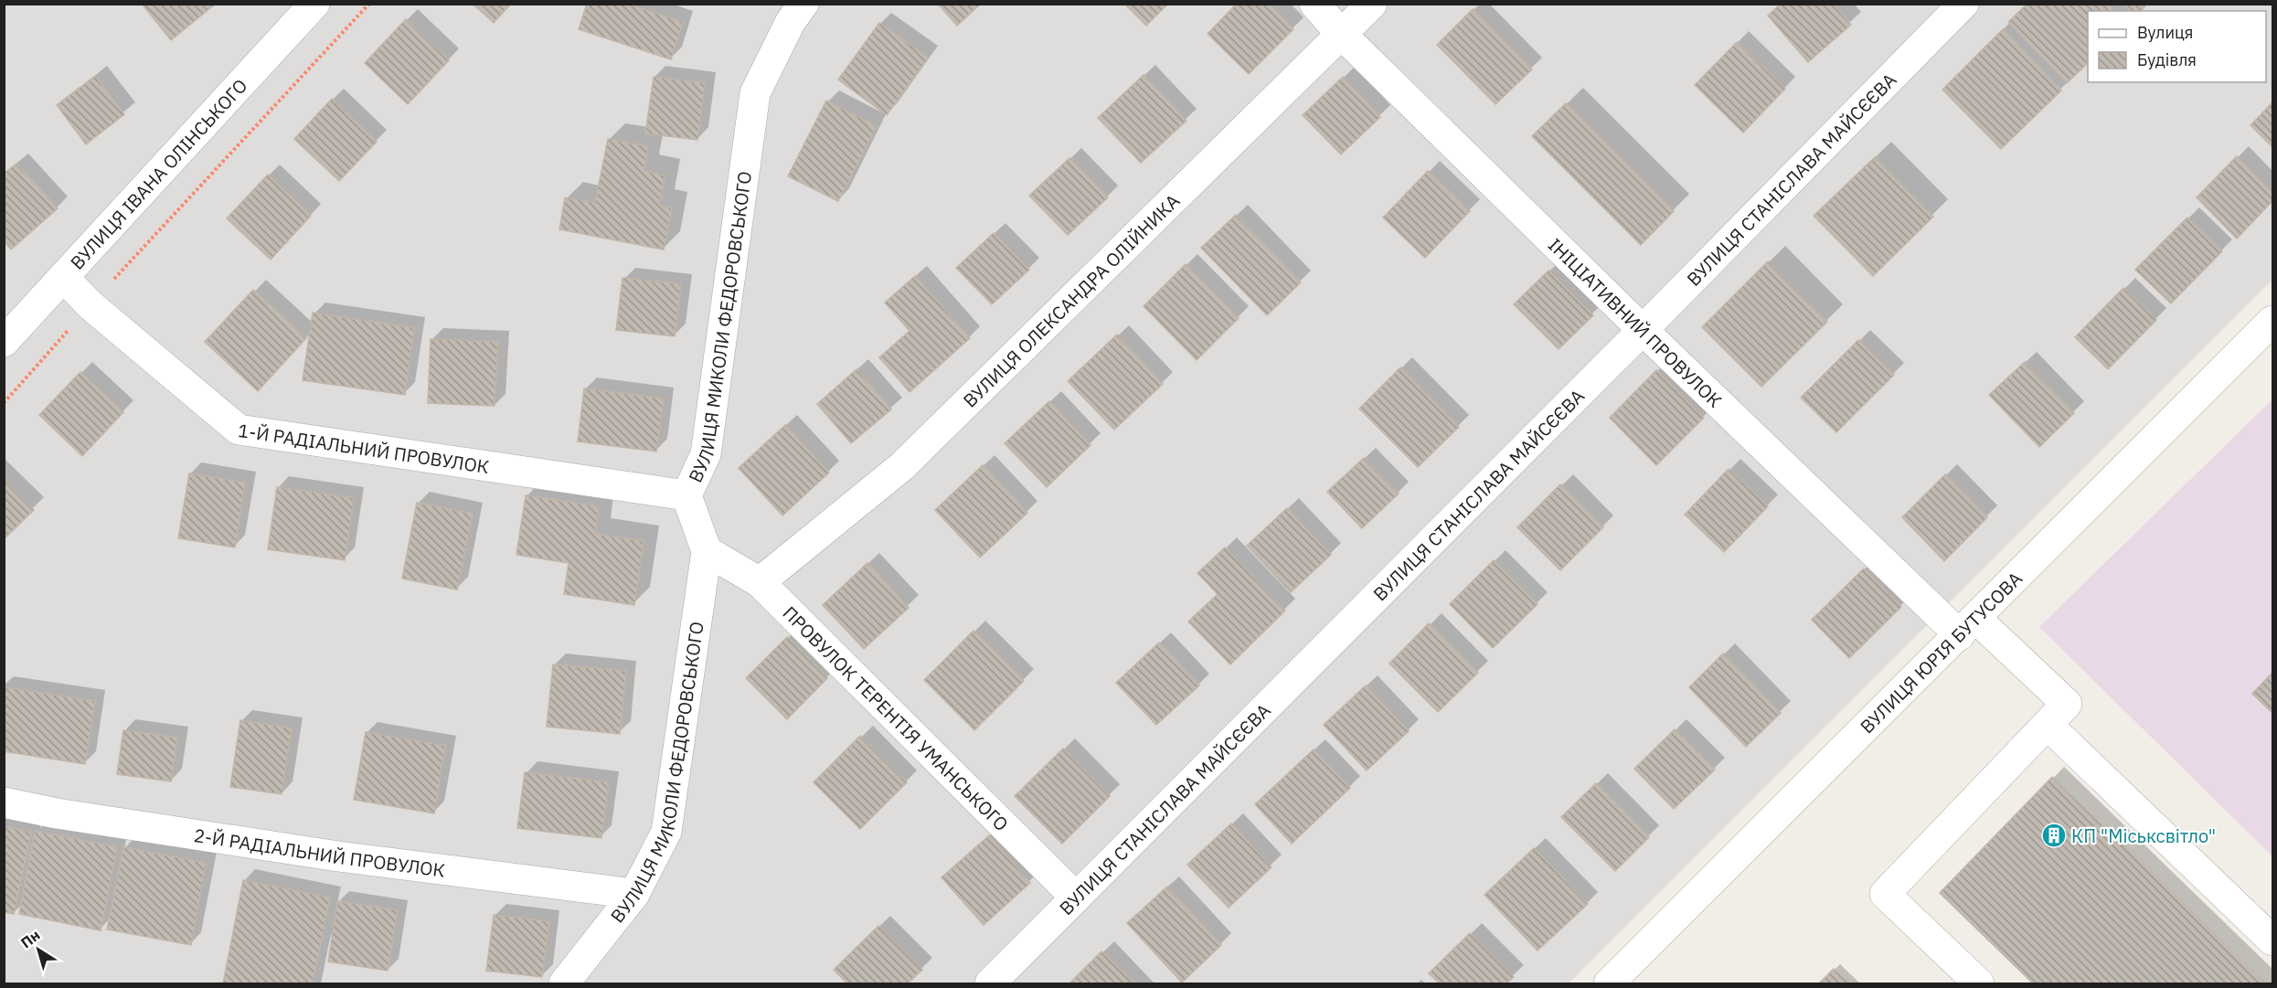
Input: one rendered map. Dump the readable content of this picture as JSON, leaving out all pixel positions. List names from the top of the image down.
{
  "streets": {
    "street": [
      "ВУЛИЦЯ ІВАНА ОЛІНСЬКОГО",
      "ВУЛИЦЯ СТАНІСЛАВА МАЙСЄЄВА",
      "ВУЛИЦЯ ОЛЕКСАНДРА ОЛІЙНИКА",
      "ІНІЦІАТИВНИЙ ПРОВУЛОК",
      "ВУЛИЦЯ МИКОЛИ ФЕДОРОВСЬКОГО",
      "1-Й РАДІАЛЬНИЙ ПРОВУЛОК",
      "ВУЛИЦЯ ЮРІЯ БУТУСОВА",
      "ПРОВУЛОК ТЕРЕНТІЯ УМАНСЬКОГО",
      "2-Й РАДІАЛЬНИЙ ПРОВУЛОК"
    ]
  },
  "crossings": [
    ["ВУЛИЦЯ ІВАНА ОЛІНСЬКОГО", "1-Й РАДІАЛЬНИЙ ПРОВУЛОК"],
    ["ВУЛИЦЯ СТАНІСЛАВА МАЙСЄЄВА", "ІНІЦІАТИВНИЙ ПРОВУЛОК"],
    ["ВУЛИЦЯ СТАНІСЛАВА МАЙСЄЄВА", "ПРОВУЛОК ТЕРЕНТІЯ УМАНСЬКОГО"],
    ["ВУЛИЦЯ ОЛЕКСАНДРА ОЛІЙНИКА", "ІНІЦІАТИВНИЙ ПРОВУЛОК"],
    ["ВУЛИЦЯ ОЛЕКСАНДРА ОЛІЙНИКА", "ПРОВУЛОК ТЕРЕНТІЯ УМАНСЬКОГО"],
    ["ІНІЦІАТИВНИЙ ПРОВУЛОК", "ВУЛИЦЯ ЮРІЯ БУТУСОВА"],
    ["ВУЛИЦЯ МИКОЛИ ФЕДОРОВСЬКОГО", "1-Й РАДІАЛЬНИЙ ПРОВУЛОК"],
    ["ВУЛИЦЯ МИКОЛИ ФЕДОРОВСЬКОГО", "ПРОВУЛОК ТЕРЕНТІЯ УМАНСЬКОГО"],
    ["ВУЛИЦЯ МИКОЛИ ФЕДОРОВСЬКОГО", "2-Й РАДІАЛЬНИЙ ПРОВУЛОК"]
  ],
  "places": {
    "building": ["КП \"Міськсвітло\""]
  },
  "legend": ["Вулиця", "Будівля"],
  "north": "top left"
}
